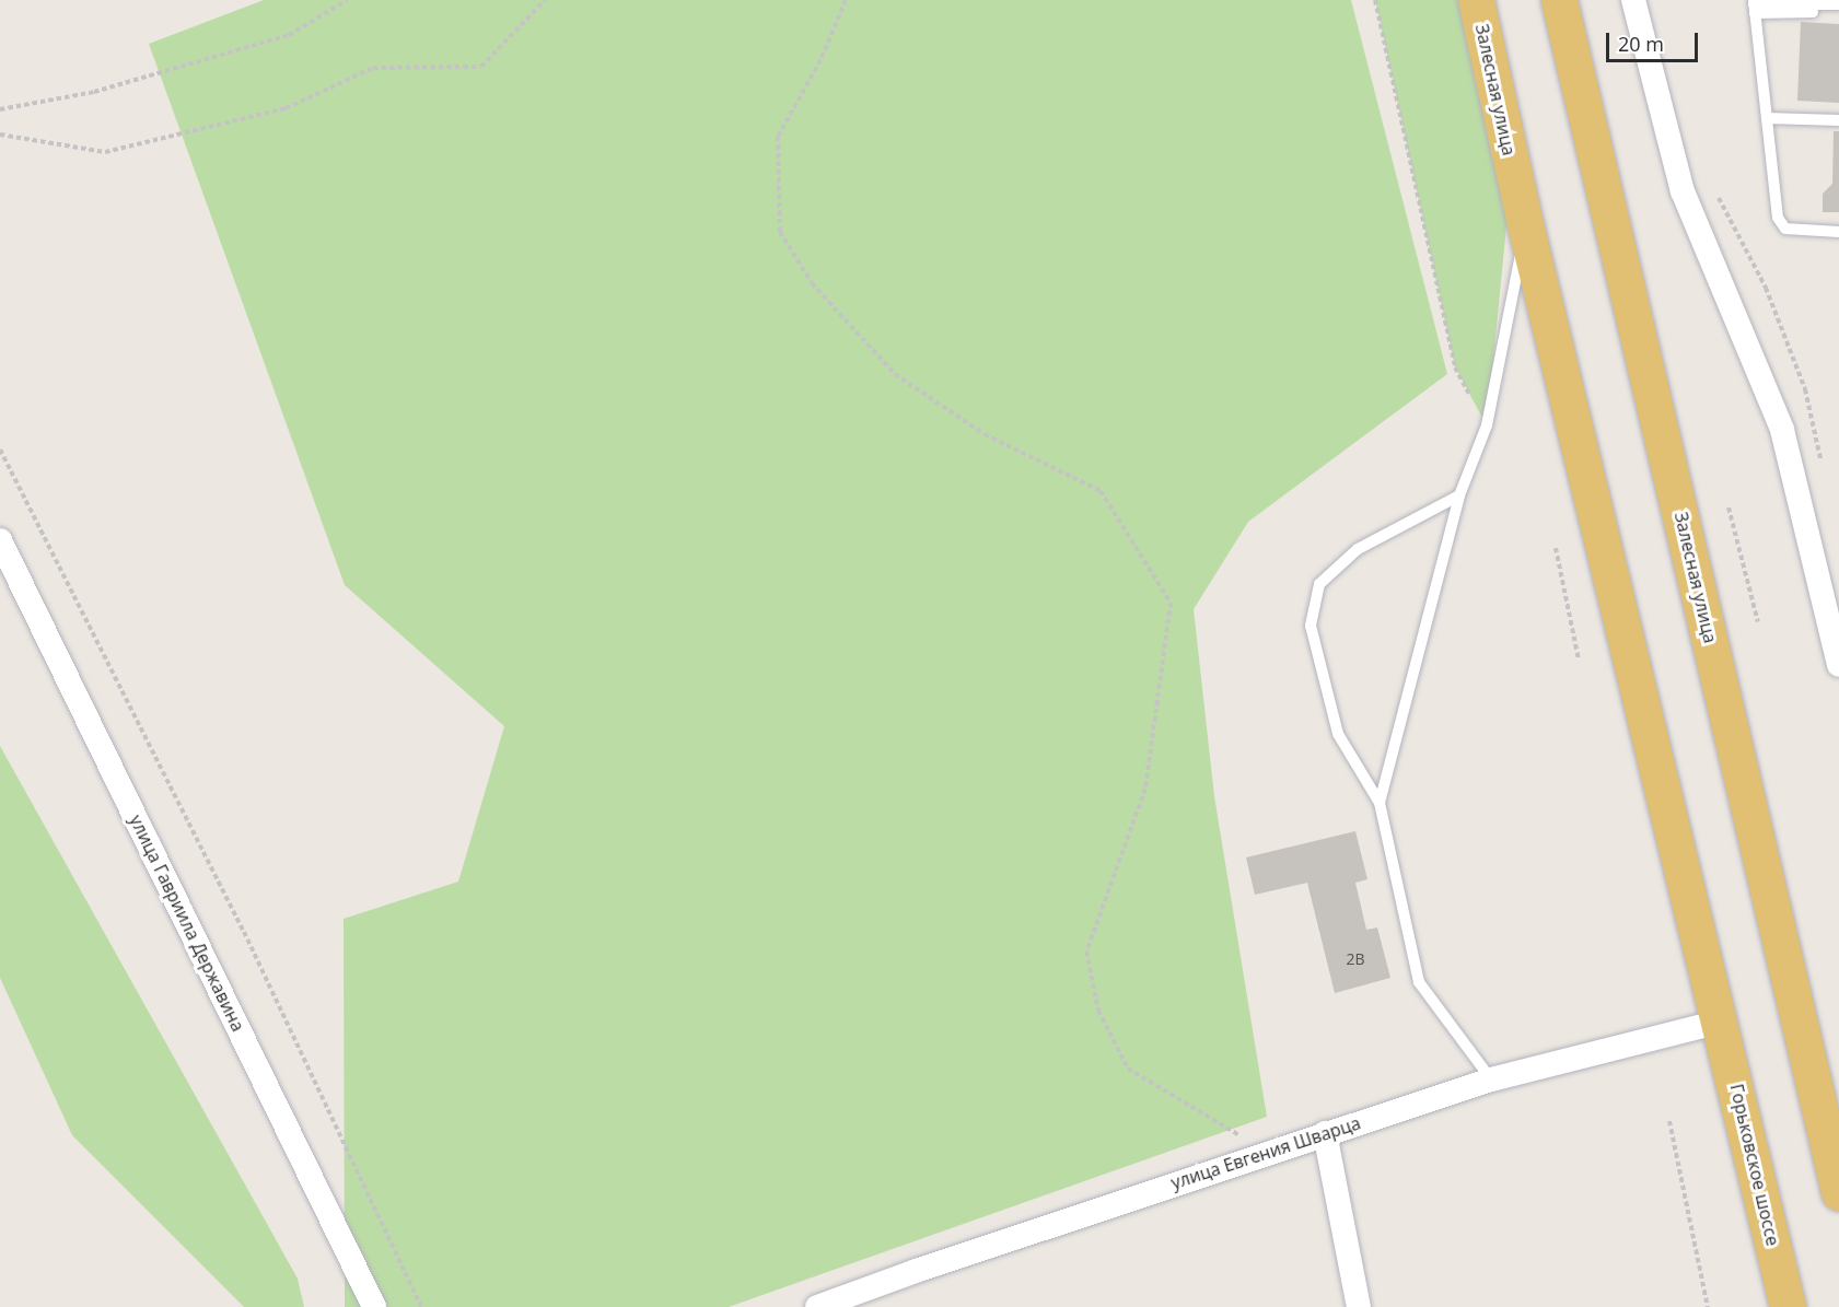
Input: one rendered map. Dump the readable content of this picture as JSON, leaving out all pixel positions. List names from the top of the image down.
{
  "streets": {
    "main road": ["Залесная улица", "Горьковское шоссе"],
    "street": ["улица Гавриила Державина", "улица Евгения Шварца"]
  },
  "crossings": [
    ["Залесная улица", "улица Евгения Шварца"],
    ["Залесная улица", "Горьковское шоссе"],
    ["улица Евгения Шварца", "Горьковское шоссе"]
  ],
  "house_numbers": ["2В"],
  "scale_bar": "20 m"
}
